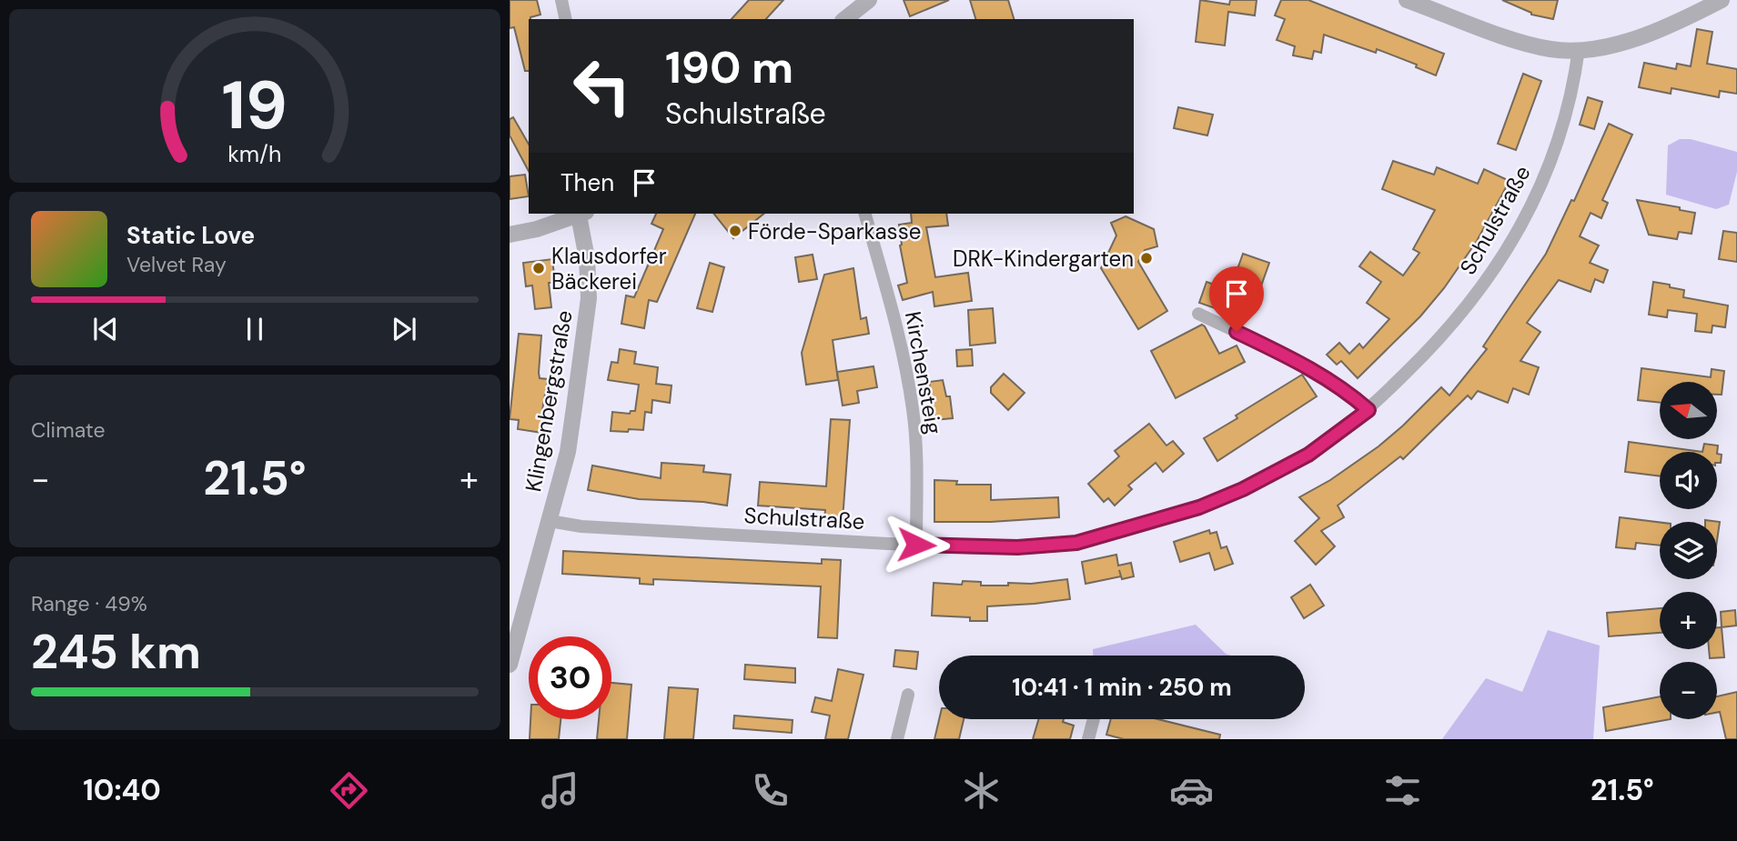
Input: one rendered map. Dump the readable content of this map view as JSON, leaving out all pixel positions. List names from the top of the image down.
{
  "streets": {
    "street": ["Schulstraße", "Kirchensteig", "Klingenbergstraße"]
  },
  "crossings": [
    ["Schulstraße", "Kirchensteig"],
    ["Schulstraße", "Klingenbergstraße"]
  ],
  "places": ["Förde-Sparkasse", "DRK-Kindergarten", "Klausdorfer Bäckerei"],
  "north": "left",
  "page": {
    "turn": ["190 m", "Schulstraße"],
    "then": "Then",
    "song": ["Static Love", "Velvet Ray"],
    "tile": [
      "Climate",
      ["Range · 49%", "245 km"]
    ],
    "map_buttons": ["+", "−"],
    "heat": ["−", "21.5°", "+"],
    "limit": "30",
    "trip": "10:41 · 1 min · 250 m",
    "tabs": ["10:40", "21.5°"],
    "gauge": ["19", "km/h"]
  }
}
